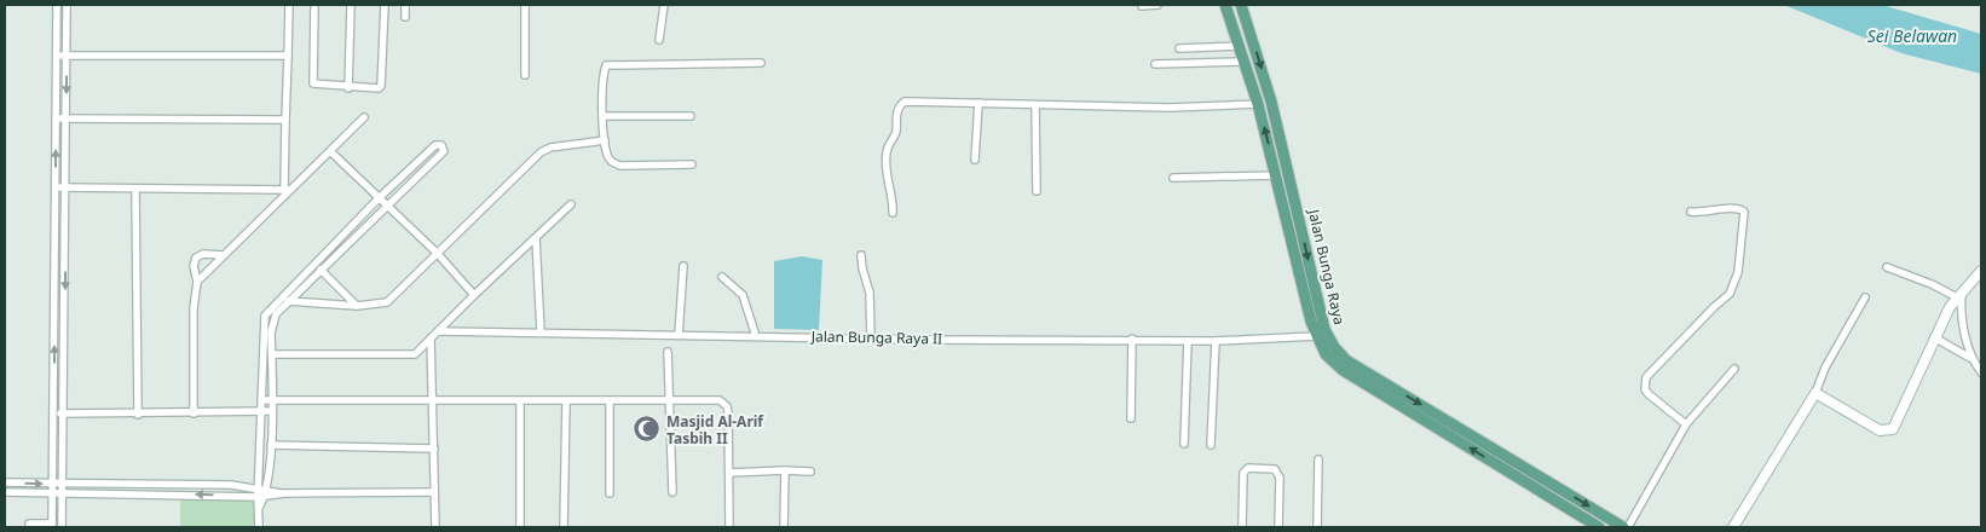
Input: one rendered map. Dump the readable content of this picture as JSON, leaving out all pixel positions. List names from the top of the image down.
{
  "streets": {
    "main road": ["Jalan Bunga Raya"],
    "street": ["Jalan Bunga Raya II"]
  },
  "crossings": [
    ["Jalan Bunga Raya", "Jalan Bunga Raya II"]
  ],
  "water": ["Sei Belawan"],
  "places": {
    "mosque": ["Masjid Al-Arif Tasbih II"]
  }
}
